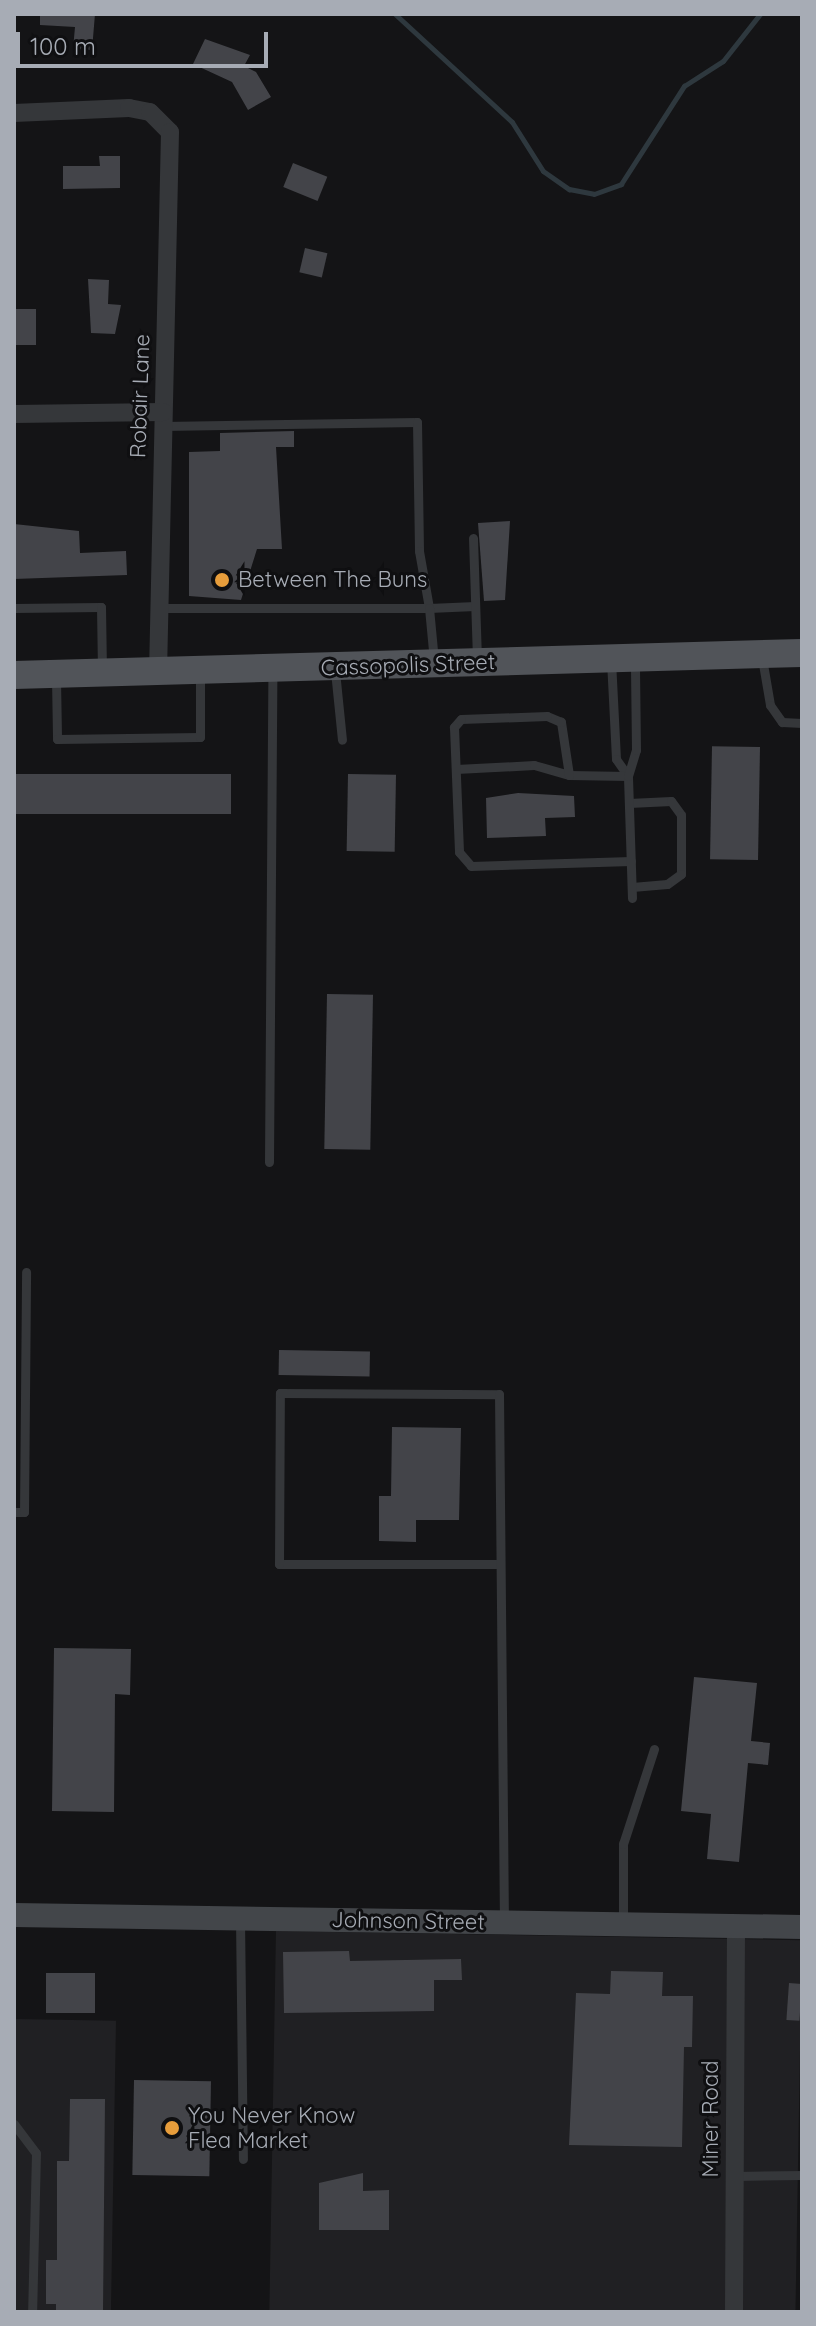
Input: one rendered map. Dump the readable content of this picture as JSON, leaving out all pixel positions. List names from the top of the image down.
{
  "streets": {
    "main road": ["Cassopolis Street"],
    "street": ["Robair Lane", "Johnson Street", "Miner Road"]
  },
  "crossings": [
    ["Robair Lane", "Cassopolis Street"],
    ["Johnson Street", "Miner Road"]
  ],
  "places": ["Between The Buns", "You Never Know Flea Market"],
  "scale_bar": "100 m"
}
